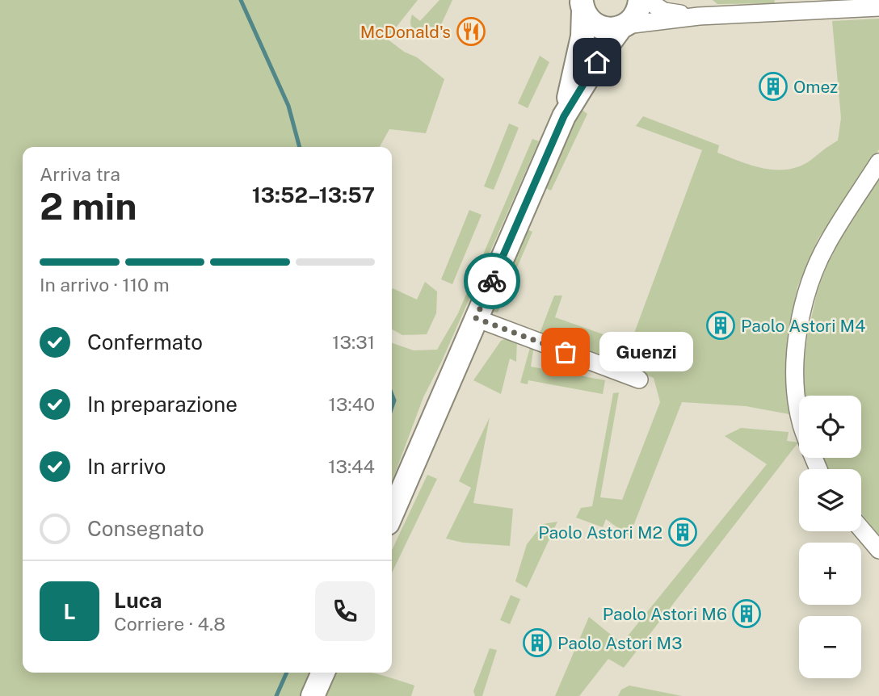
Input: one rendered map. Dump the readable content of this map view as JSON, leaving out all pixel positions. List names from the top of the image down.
{
  "places": {
    "restaurant": ["McDonald's"],
    "building": [
      "Omez",
      "Paolo Astori M4",
      "Paolo Astori M2",
      "Paolo Astori M6",
      "Paolo Astori M3"
    ],
    "other": ["Guenzi"]
  },
  "page": {
    "heading": ["2 min", "Arriva tra", "13:52–13:57"],
    "panel": ["Luca", "Corriere · 4.8"],
    "bar": "In arrivo · 110 m",
    "list": [
      ["Confermato", "13:31"],
      ["In preparazione", "13:40"],
      ["In arrivo", "13:44"],
      "Consegnato"
    ],
    "bubble": "Guenzi",
    "map_buttons": ["+", "−"],
    "round": "L"
  }
}
